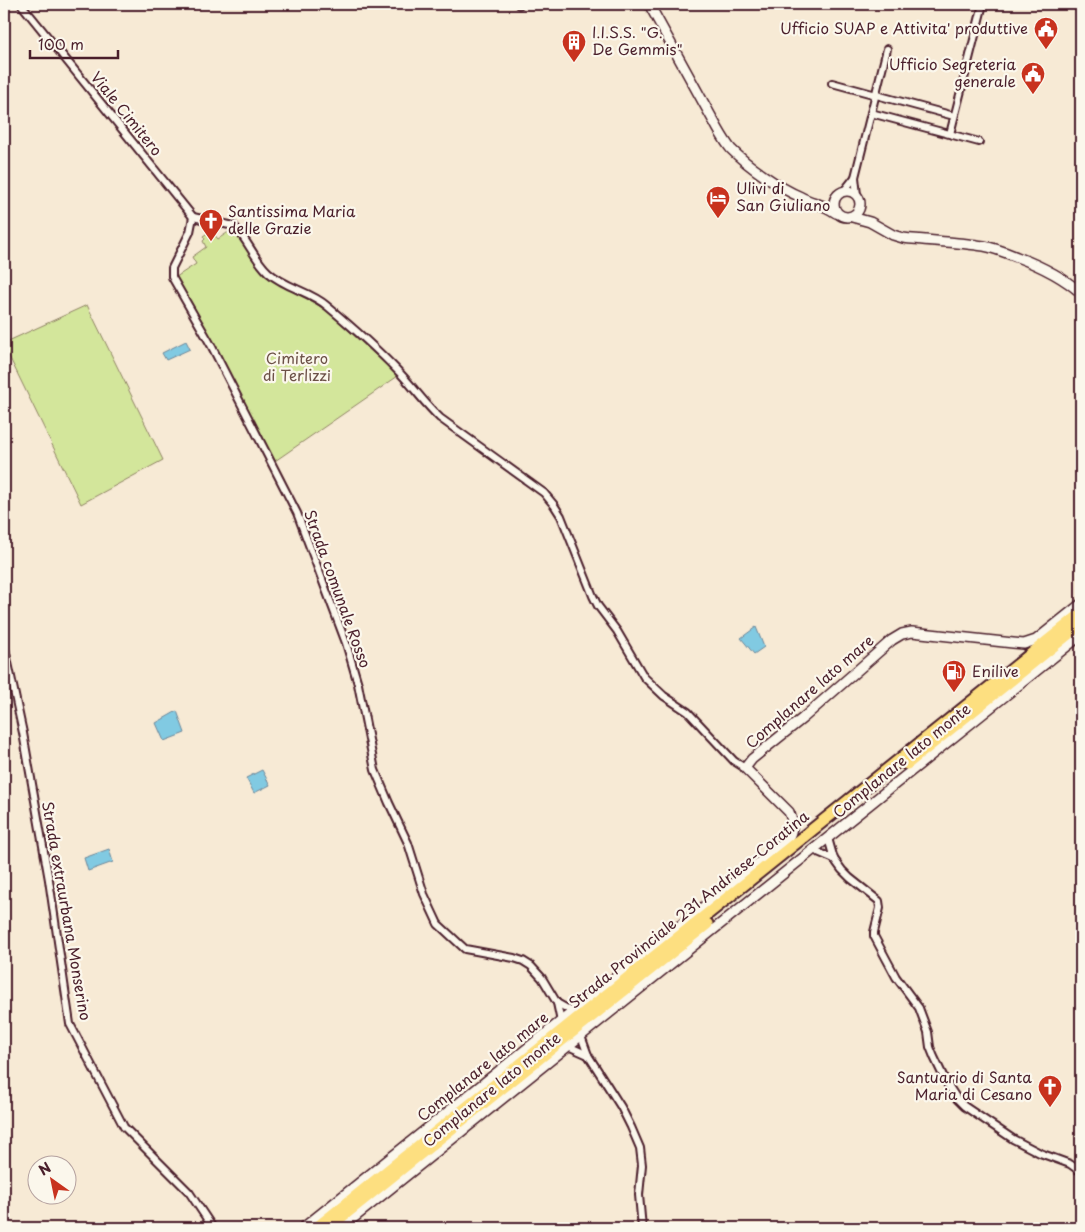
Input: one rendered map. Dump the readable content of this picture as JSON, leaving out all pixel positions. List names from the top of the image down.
{
  "streets": {
    "highway": ["Strada Provinciale 231 Andriese-Coratina"],
    "street": [
      "Viale Cimitero",
      "Strada comunale Rosso",
      "Complanare lato mare",
      "Complanare lato monte",
      "Strada extraurbana Monserino"
    ]
  },
  "crossings": [
    ["Viale Cimitero", "Strada comunale Rosso"],
    ["Strada comunale Rosso", "Complanare lato mare"]
  ],
  "parks": ["Cimitero di Terlizzi"],
  "places": {
    "public building": ["Ufficio SUAP e Attivita' produttive", "Ufficio Segreteria generale"],
    "building": ["I.I.S.S. \"G. De Gemmis\""],
    "hotel": ["Ulivi di San Giuliano"],
    "church": ["Santissima Maria delle Grazie", "Santuario di Santa Maria di Cesano"],
    "fuel station": ["Enilive"]
  },
  "scale_bar": "100 m",
  "north": "top left"
}
